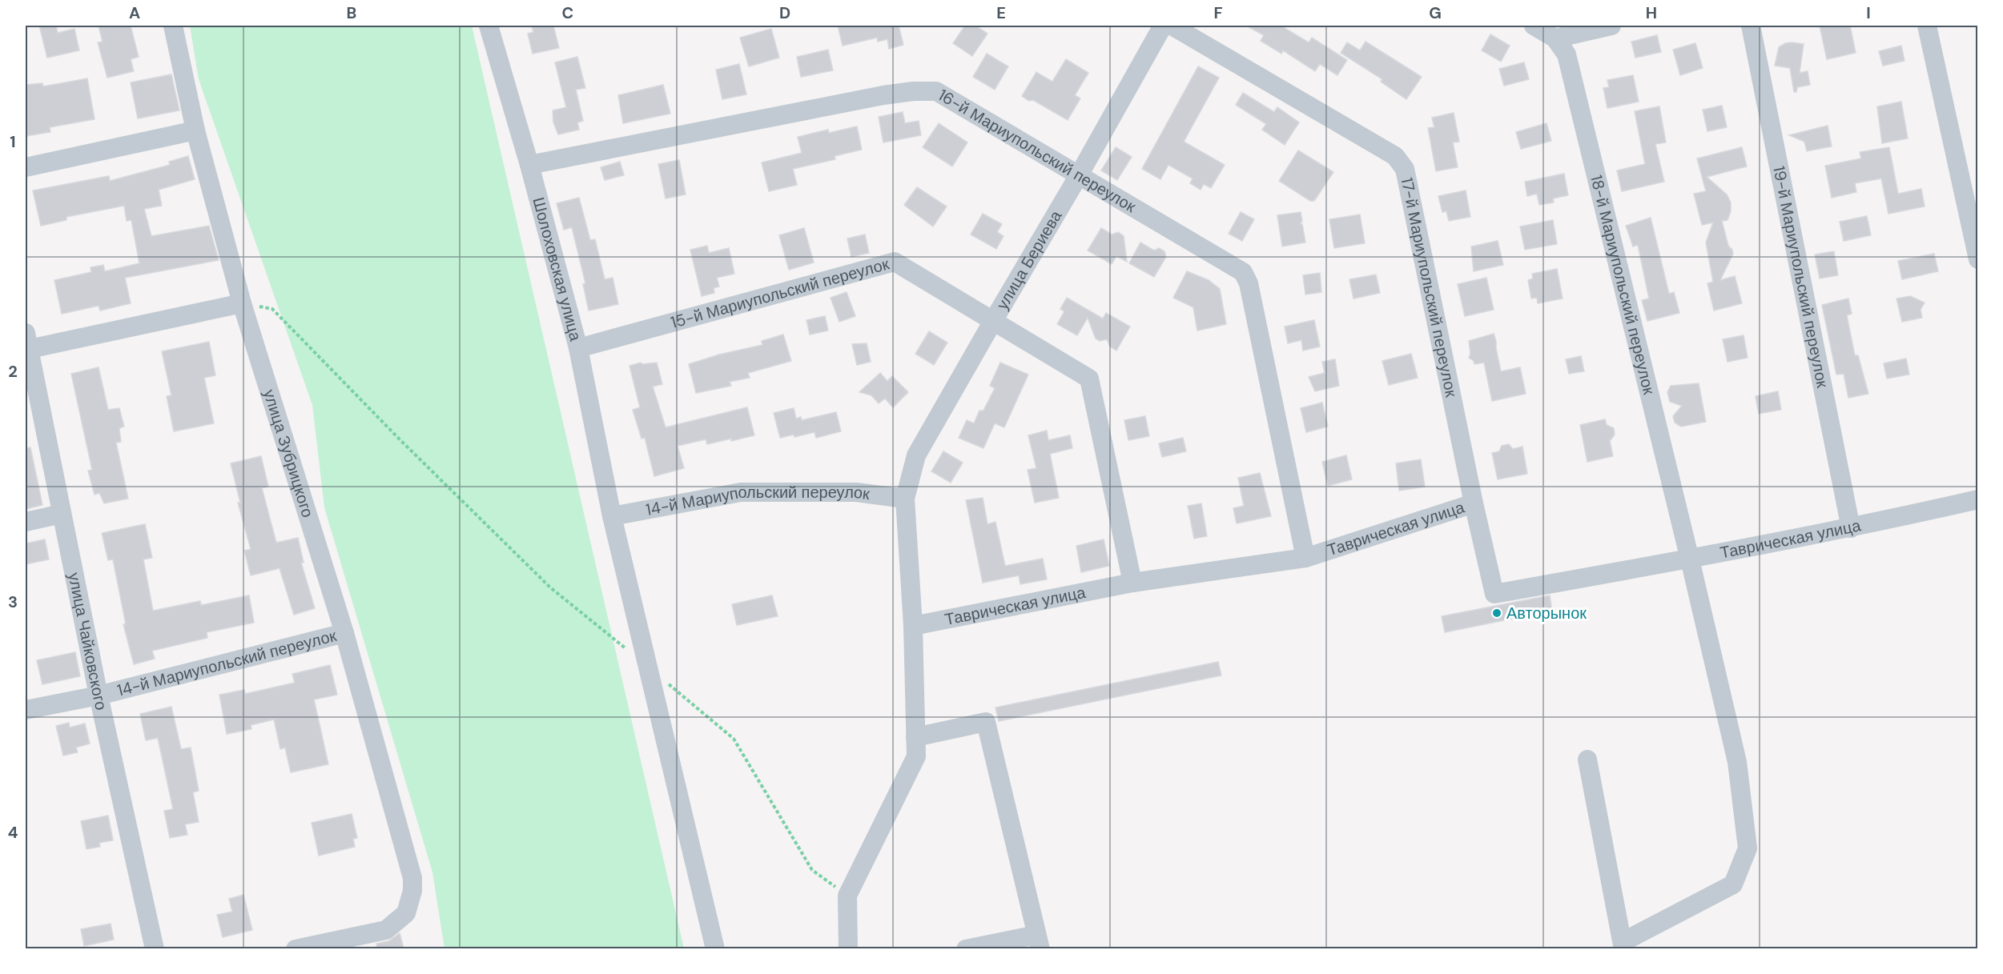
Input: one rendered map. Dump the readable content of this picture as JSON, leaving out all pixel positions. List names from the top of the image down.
{
  "streets": {
    "street": [
      "16-й Мариупольский переулок",
      "улица Бериева",
      "Шолоховская улица",
      "19-й Мариупольский переулок",
      "18-й Мариупольский переулок",
      "17-й Мариупольский переулок",
      "15-й Мариупольский переулок",
      "улица Зубрицкого",
      "14-й Мариупольский переулок",
      "Таврическая улица",
      "улица Чайковского"
    ]
  },
  "crossings": [
    ["16-й Мариупольский переулок", "улица Бериева"],
    ["16-й Мариупольский переулок", "Шолоховская улица"],
    ["16-й Мариупольский переулок", "Таврическая улица"],
    ["улица Бериева", "15-й Мариупольский переулок"],
    ["улица Бериева", "14-й Мариупольский переулок"],
    ["улица Бериева", "Таврическая улица"],
    ["Шолоховская улица", "15-й Мариупольский переулок"],
    ["Шолоховская улица", "14-й Мариупольский переулок"],
    ["19-й Мариупольский переулок", "Таврическая улица"],
    ["18-й Мариупольский переулок", "Таврическая улица"],
    ["17-й Мариупольский переулок", "Таврическая улица"],
    ["15-й Мариупольский переулок", "Таврическая улица"],
    ["улица Зубрицкого", "14-й Мариупольский переулок"],
    ["14-й Мариупольский переулок", "улица Чайковского"]
  ],
  "places": ["Авторынок"],
  "grid": {
    "columns": [
      "A",
      "B",
      "C",
      "D",
      "E",
      "F",
      "G",
      "H",
      "I"
    ],
    "rows": [
      "1",
      "2",
      "3",
      "4"
    ]
  }
}
